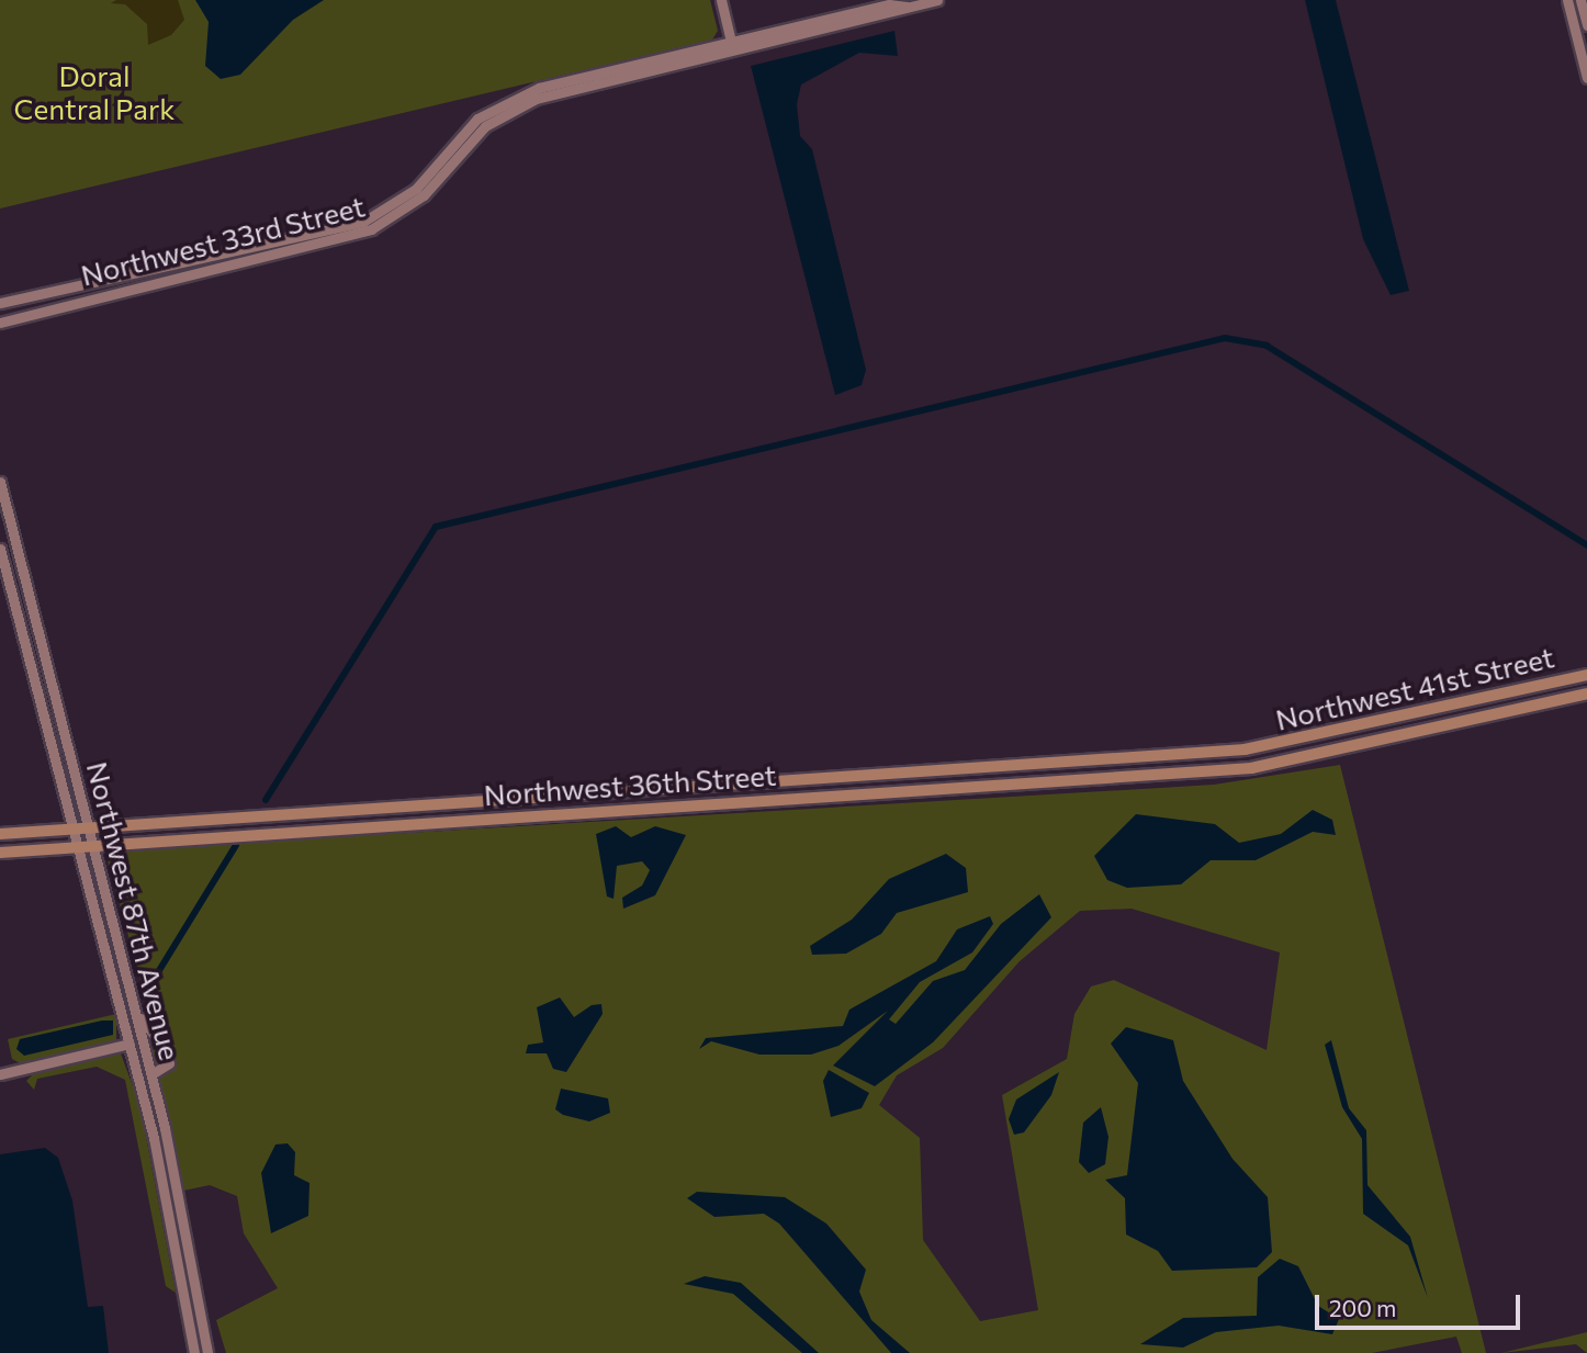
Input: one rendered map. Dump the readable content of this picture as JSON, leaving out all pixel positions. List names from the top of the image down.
{
  "streets": {
    "main road": ["Northwest 41st Street", "Northwest 36th Street"],
    "street": ["Northwest 33rd Street", "Northwest 87th Avenue"]
  },
  "crossings": [
    ["Northwest 41st Street", "Northwest 36th Street"],
    ["Northwest 36th Street", "Northwest 87th Avenue"]
  ],
  "parks": ["Doral Central Park"],
  "scale_bar": "200 m"
}
